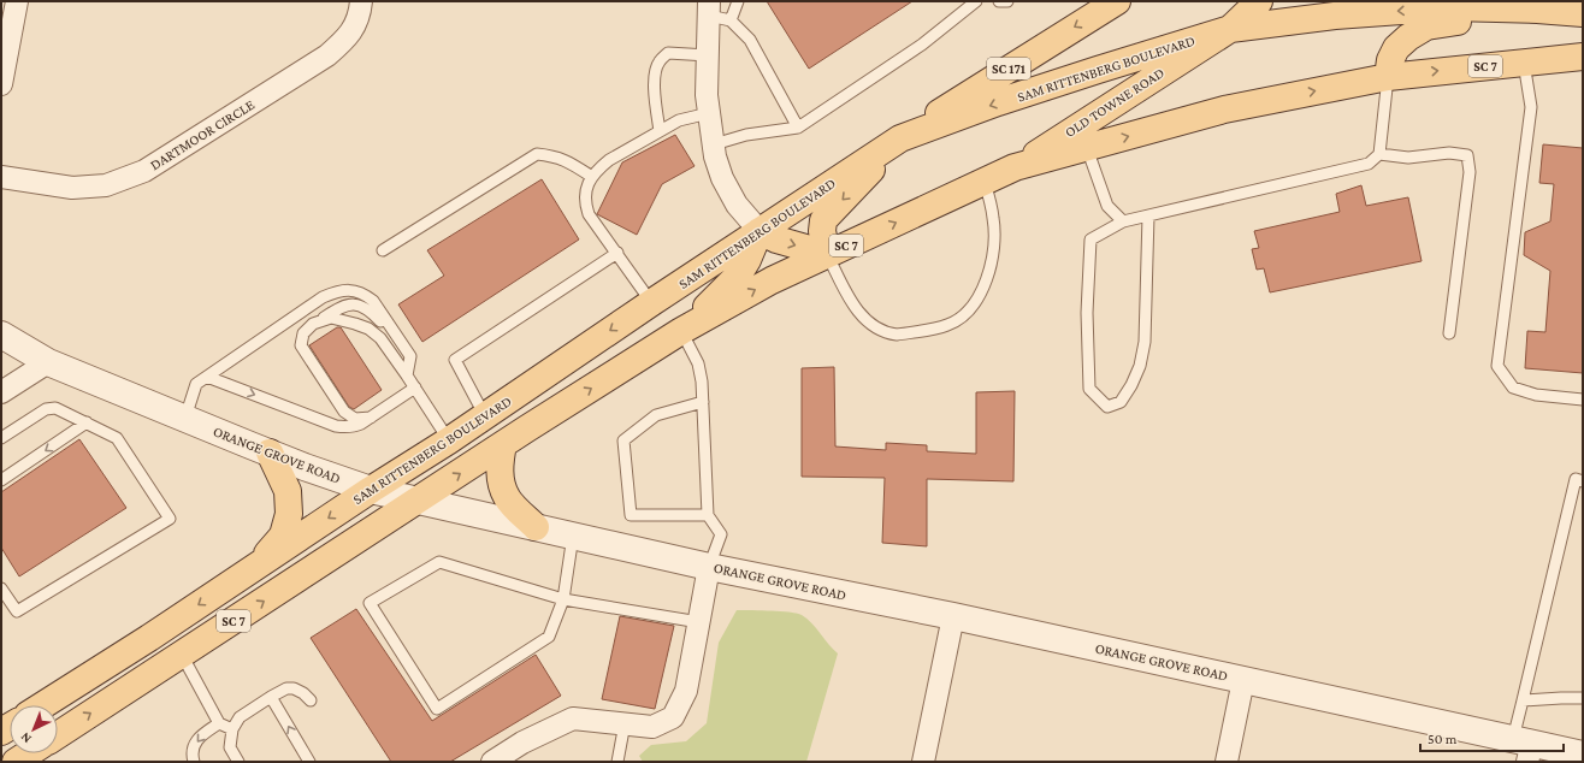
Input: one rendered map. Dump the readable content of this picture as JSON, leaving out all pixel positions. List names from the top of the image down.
{
  "streets": {
    "main road": [
      "SC 7",
      "SC 171",
      "SAM RITTENBERG BOULEVARD",
      "OLD TOWNE ROAD"
    ],
    "street": ["DARTMOOR CIRCLE", "ORANGE GROVE ROAD"]
  },
  "crossings": [
    ["SC 7", "OLD TOWNE ROAD"],
    ["SC 7", "ORANGE GROVE ROAD"],
    ["SC 171", "SAM RITTENBERG BOULEVARD"],
    ["SAM RITTENBERG BOULEVARD", "OLD TOWNE ROAD"],
    ["SAM RITTENBERG BOULEVARD", "ORANGE GROVE ROAD"]
  ],
  "scale_bar": "50 m",
  "north": "bottom left"
}
